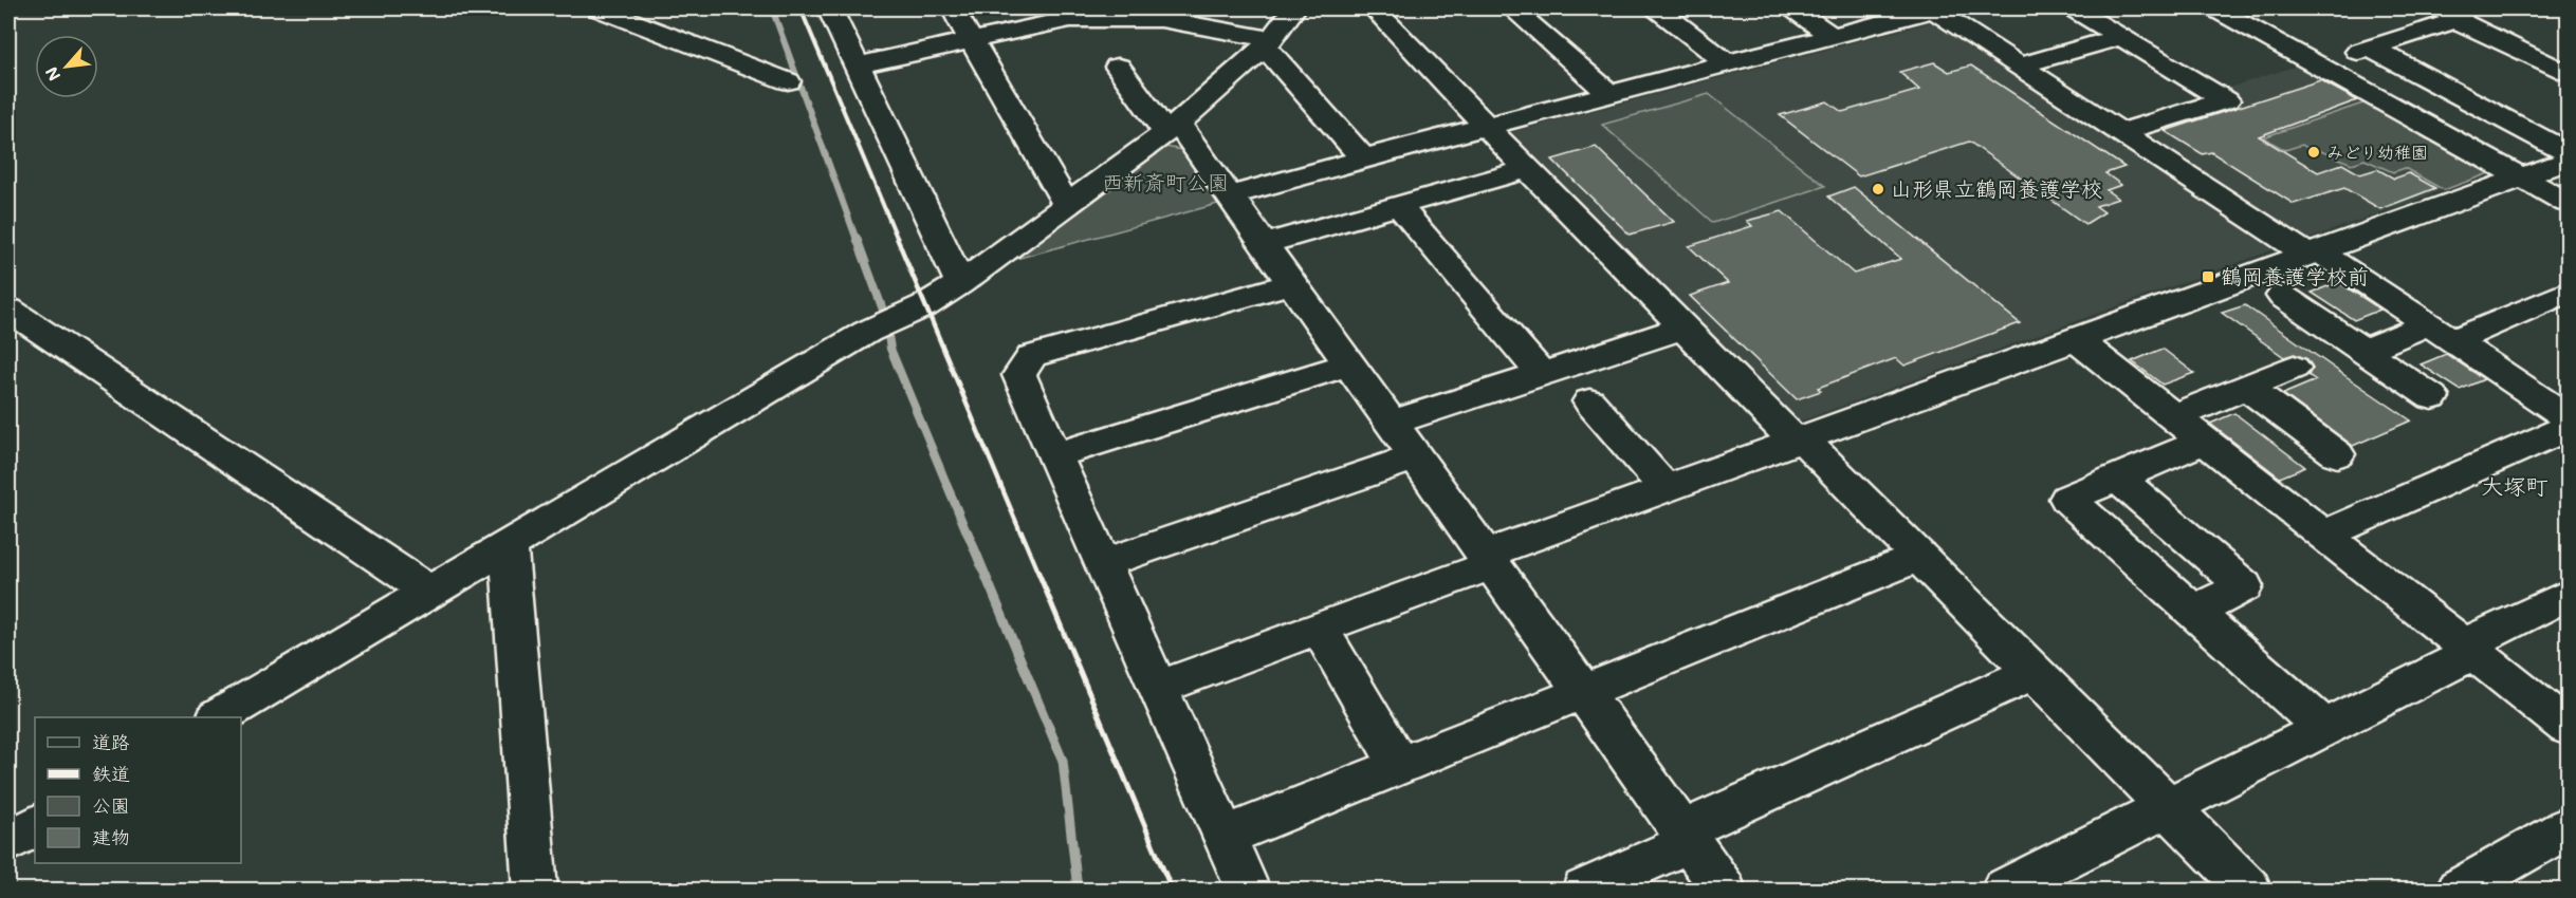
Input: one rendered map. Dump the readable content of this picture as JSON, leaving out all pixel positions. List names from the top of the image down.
{
  "districts": ["大塚町"],
  "parks": ["西新斎町公園"],
  "places": {
    "other": ["みどり幼稚園", "山形県立鶴岡養護学校"],
    "transit": ["鶴岡養護学校前"]
  },
  "legend": [
    "道路",
    "鉄道",
    "公園",
    "建物"
  ],
  "north": "bottom left"
}
